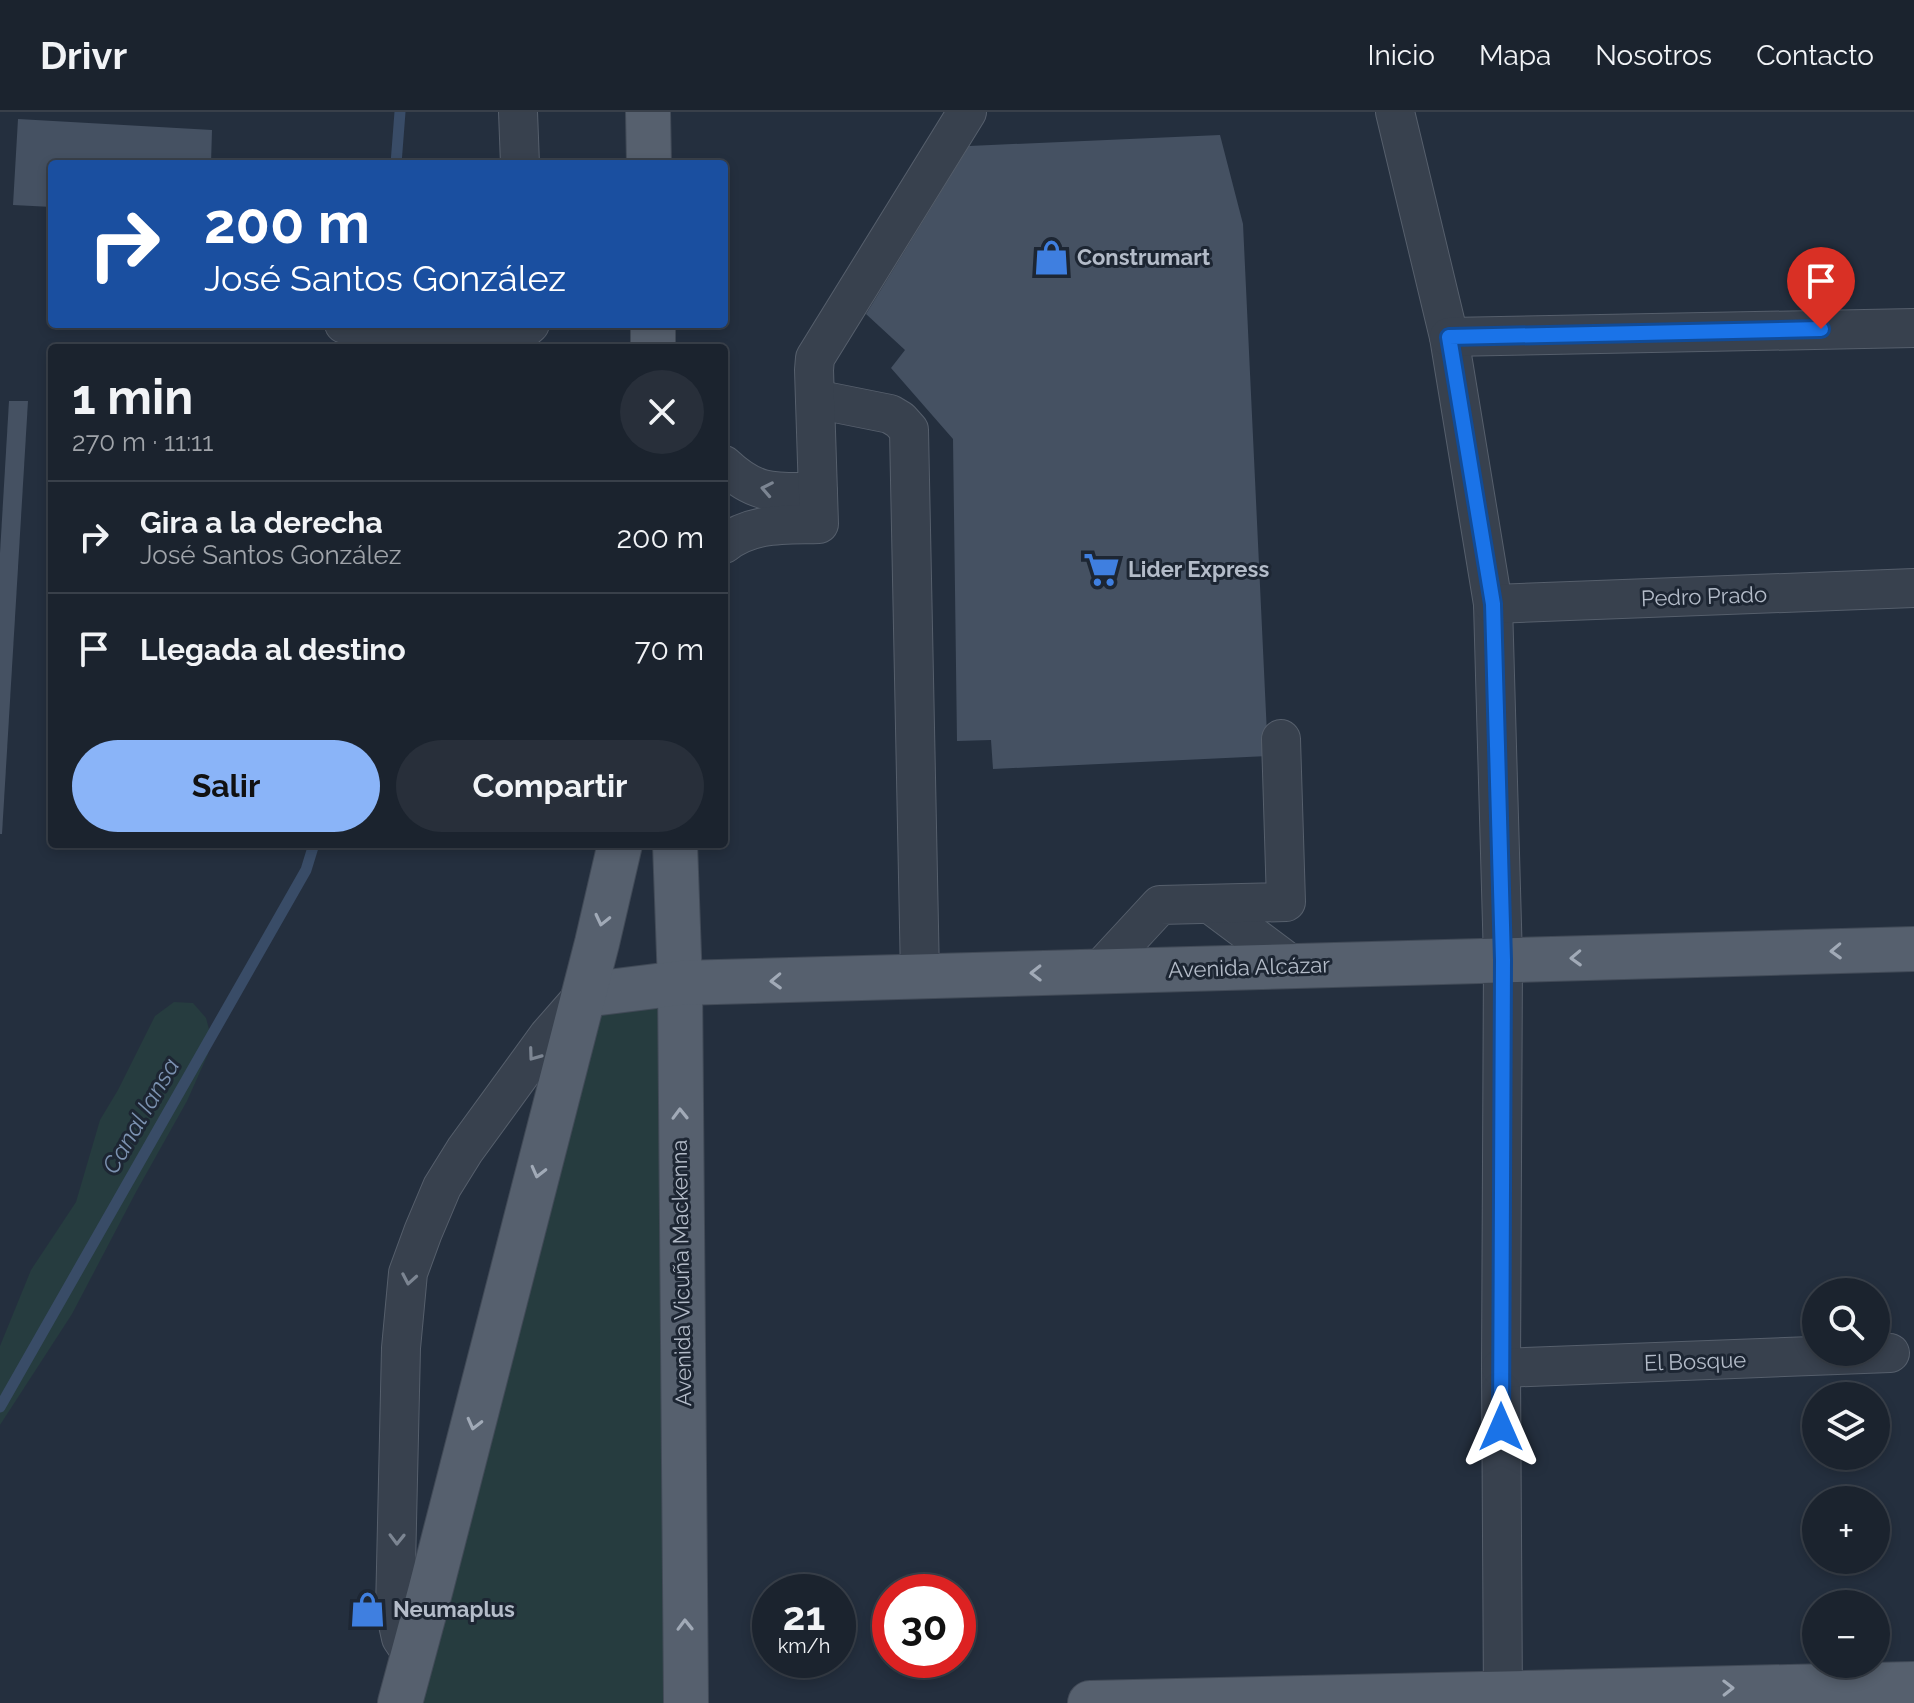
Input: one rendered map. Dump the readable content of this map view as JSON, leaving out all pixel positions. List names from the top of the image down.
{
  "streets": {
    "main road": ["Avenida Alcázar", "Avenida Vicuña Mackenna"],
    "street": ["Pedro Prado", "El Bosque"]
  },
  "crossings": [
    ["Avenida Alcázar", "Avenida Vicuña Mackenna"]
  ],
  "one_way": ["Avenida Alcázar"],
  "water": ["Canal Iansa"],
  "places": {
    "shop": ["Construmart", "Neumaplus"],
    "supermarket": ["Lider Express"]
  },
  "page": {
    "header": "Drivr",
    "nav": [
      "Inicio",
      "Mapa",
      "Nosotros",
      "Contacto"
    ],
    "turn": ["200 m", "José Santos González"],
    "heading": ["1 min", "270 m · 11:11"],
    "list": [
      {
        "name": "Gira a la derecha",
        "note": "José Santos González",
        "value": "200 m"
      },
      {
        "name": "Llegada al destino",
        "value": "70 m"
      }
    ],
    "buttons": ["Salir", "Compartir"],
    "map_buttons": ["+", "−"],
    "speed": "21 km/h",
    "limit": "30"
  }
}
